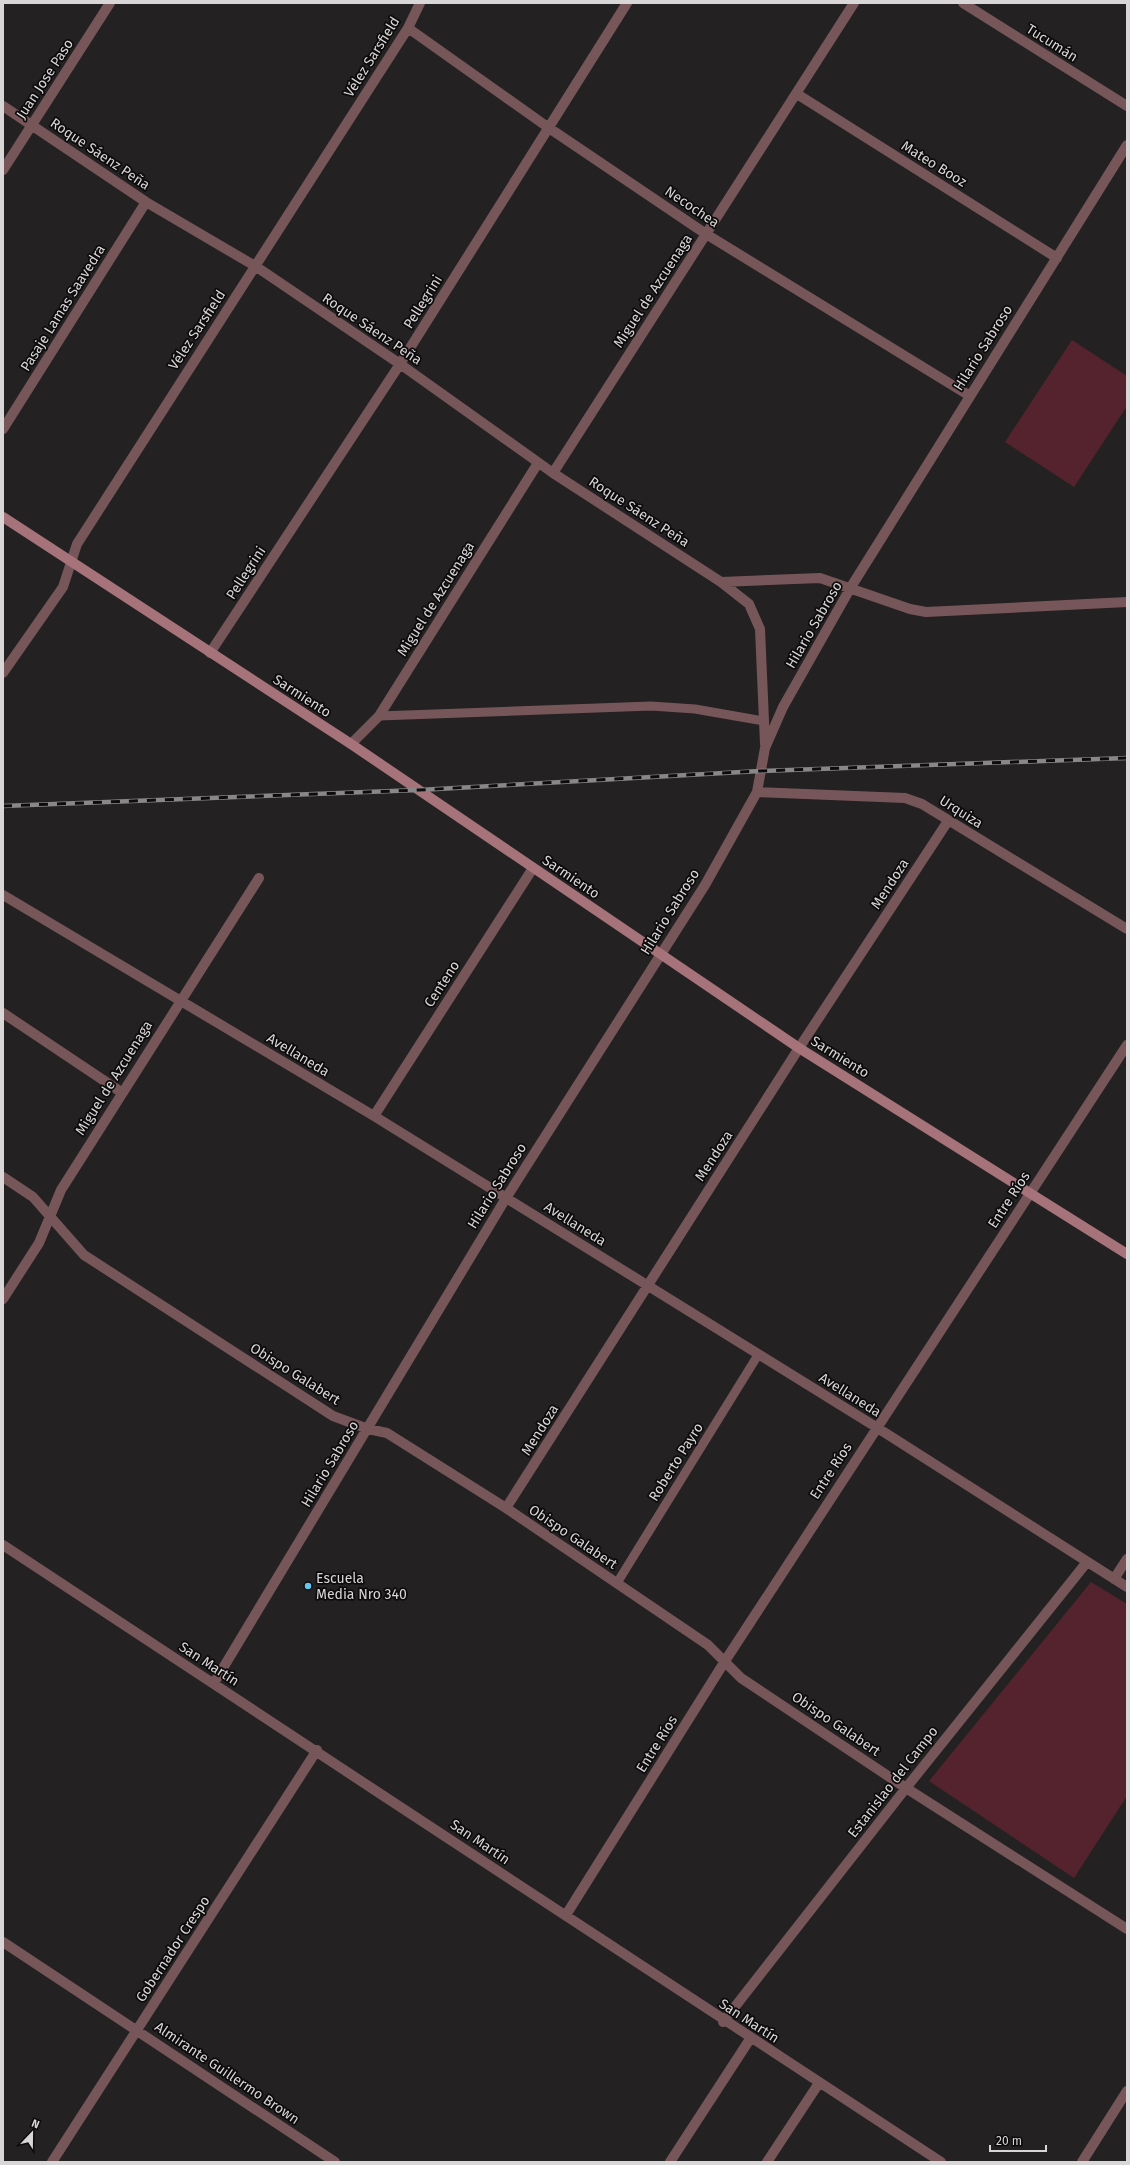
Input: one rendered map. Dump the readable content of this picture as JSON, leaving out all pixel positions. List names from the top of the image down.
{
  "streets": {
    "street": [
      "Tucumán",
      "Vélez Sarsfield",
      "Juan Jose Paso",
      "Roque Sáenz Peña",
      "Mateo Booz",
      "Necochea",
      "Miguel de Azcuenaga",
      "Pellegrini",
      "Pasaje Lamas Saavedra",
      "Hilario Sabroso",
      "Sarmiento",
      "Urquiza",
      "Mendoza",
      "Centeno",
      "Avellaneda",
      "Entre Ríos",
      "Obispo Galabert",
      "San Martín",
      "Estanislao del Campo",
      "Gobernador Crespo",
      "Almirante Guillermo Brown"
    ],
    "lane": ["Roberto Payro"]
  },
  "crossings": [
    ["Vélez Sarsfield", "Roque Sáenz Peña"],
    ["Vélez Sarsfield", "Necochea"],
    ["Vélez Sarsfield", "Sarmiento"],
    ["Juan Jose Paso", "Roque Sáenz Peña"],
    ["Roque Sáenz Peña", "Miguel de Azcuenaga"],
    ["Roque Sáenz Peña", "Pellegrini"],
    ["Roque Sáenz Peña", "Pasaje Lamas Saavedra"],
    ["Roque Sáenz Peña", "Hilario Sabroso"],
    ["Mateo Booz", "Miguel de Azcuenaga"],
    ["Mateo Booz", "Hilario Sabroso"],
    ["Necochea", "Miguel de Azcuenaga"],
    ["Necochea", "Pellegrini"],
    ["Necochea", "Hilario Sabroso"],
    ["Miguel de Azcuenaga", "Sarmiento"],
    ["Miguel de Azcuenaga", "Avellaneda"],
    ["Miguel de Azcuenaga", "Obispo Galabert"],
    ["Pellegrini", "Sarmiento"],
    ["Hilario Sabroso", "Sarmiento"],
    ["Hilario Sabroso", "Urquiza"],
    ["Hilario Sabroso", "Avellaneda"],
    ["Hilario Sabroso", "Obispo Galabert"],
    ["Hilario Sabroso", "San Martín"],
    ["Sarmiento", "Mendoza"],
    ["Sarmiento", "Centeno"],
    ["Sarmiento", "Entre Ríos"],
    ["Urquiza", "Mendoza"],
    ["Mendoza", "Avellaneda"],
    ["Mendoza", "Obispo Galabert"],
    ["Centeno", "Avellaneda"],
    ["Avellaneda", "Entre Ríos"],
    ["Avellaneda", "Roberto Payro"],
    ["Avellaneda", "Estanislao del Campo"],
    ["Entre Ríos", "Obispo Galabert"],
    ["Entre Ríos", "San Martín"],
    ["Obispo Galabert", "Roberto Payro"],
    ["Obispo Galabert", "Estanislao del Campo"],
    ["San Martín", "Estanislao del Campo"],
    ["San Martín", "Gobernador Crespo"],
    ["Gobernador Crespo", "Almirante Guillermo Brown"]
  ],
  "places": ["Escuela Media Nro 340"],
  "scale_bar": "20 m",
  "north": "top"
}
